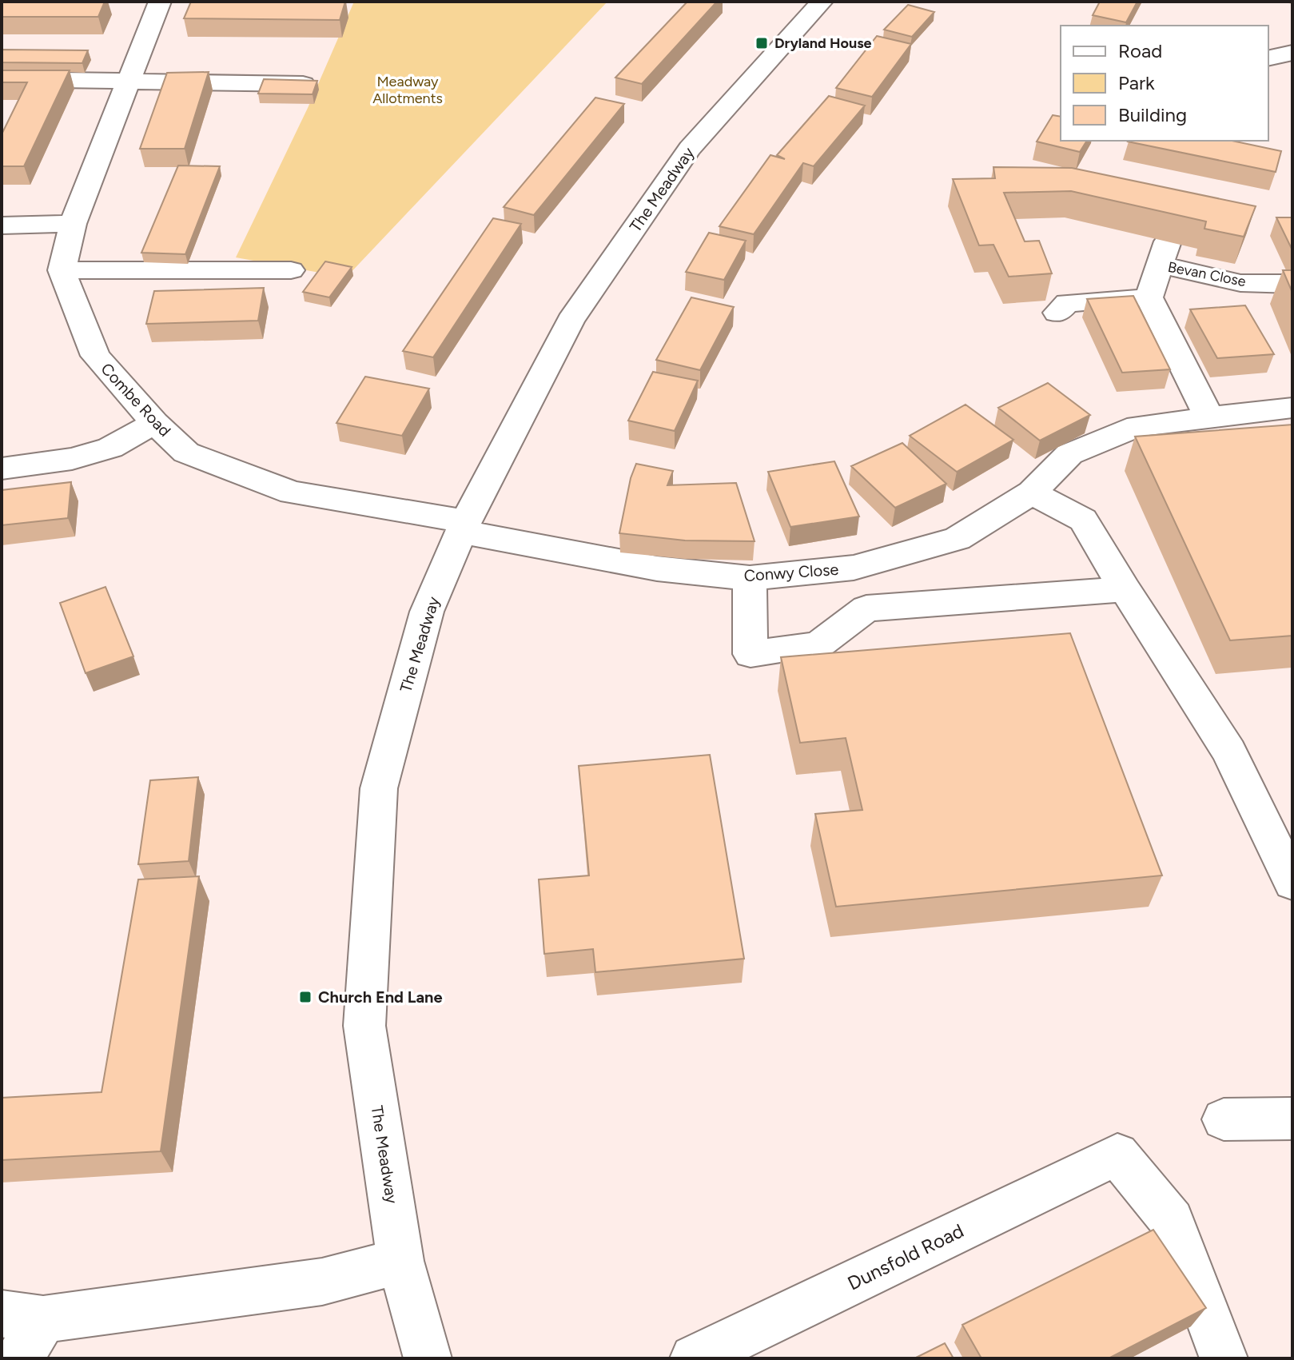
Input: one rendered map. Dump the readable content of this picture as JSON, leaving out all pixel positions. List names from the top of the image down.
{
  "streets": {
    "street": [
      "The Meadway",
      "Bevan Close",
      "Combe Road",
      "Conwy Close",
      "Dunsfold Road"
    ]
  },
  "crossings": [
    ["The Meadway", "Combe Road"],
    ["The Meadway", "Conwy Close"],
    ["Combe Road", "Conwy Close"]
  ],
  "parks": ["Meadway Allotments"],
  "places": {
    "transit": ["Dryland House", "Church End Lane"]
  },
  "legend": ["Road", "Park", "Building"]
}
